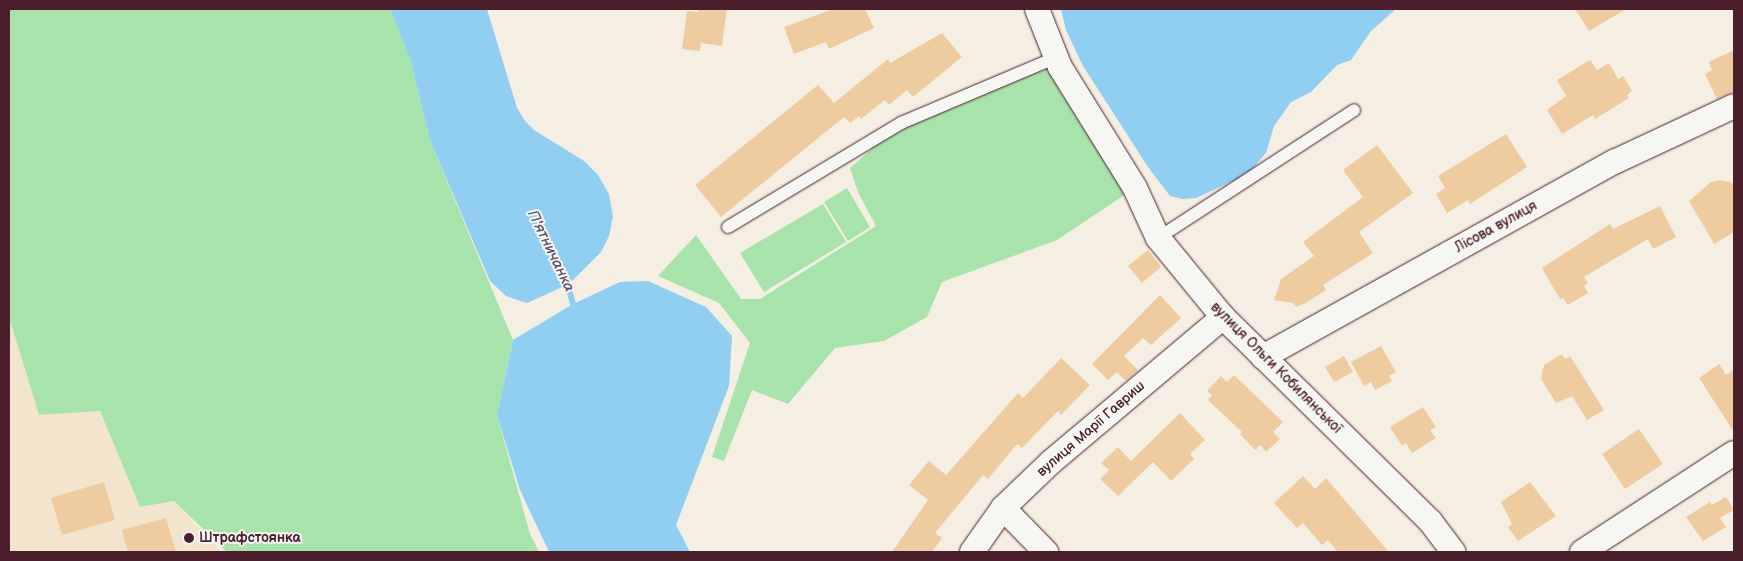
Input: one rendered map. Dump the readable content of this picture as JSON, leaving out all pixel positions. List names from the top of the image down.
{
  "streets": {
    "street": ["Лісова вулиця", "вулиця Ольги Кобилянської", "вулиця Марії Гавриш"]
  },
  "crossings": [
    ["Лісова вулиця", "вулиця Ольги Кобилянської"],
    ["вулиця Ольги Кобилянської", "вулиця Марії Гавриш"]
  ],
  "water": ["П'ятничанка"],
  "places": ["Штрафстоянка"]
}
